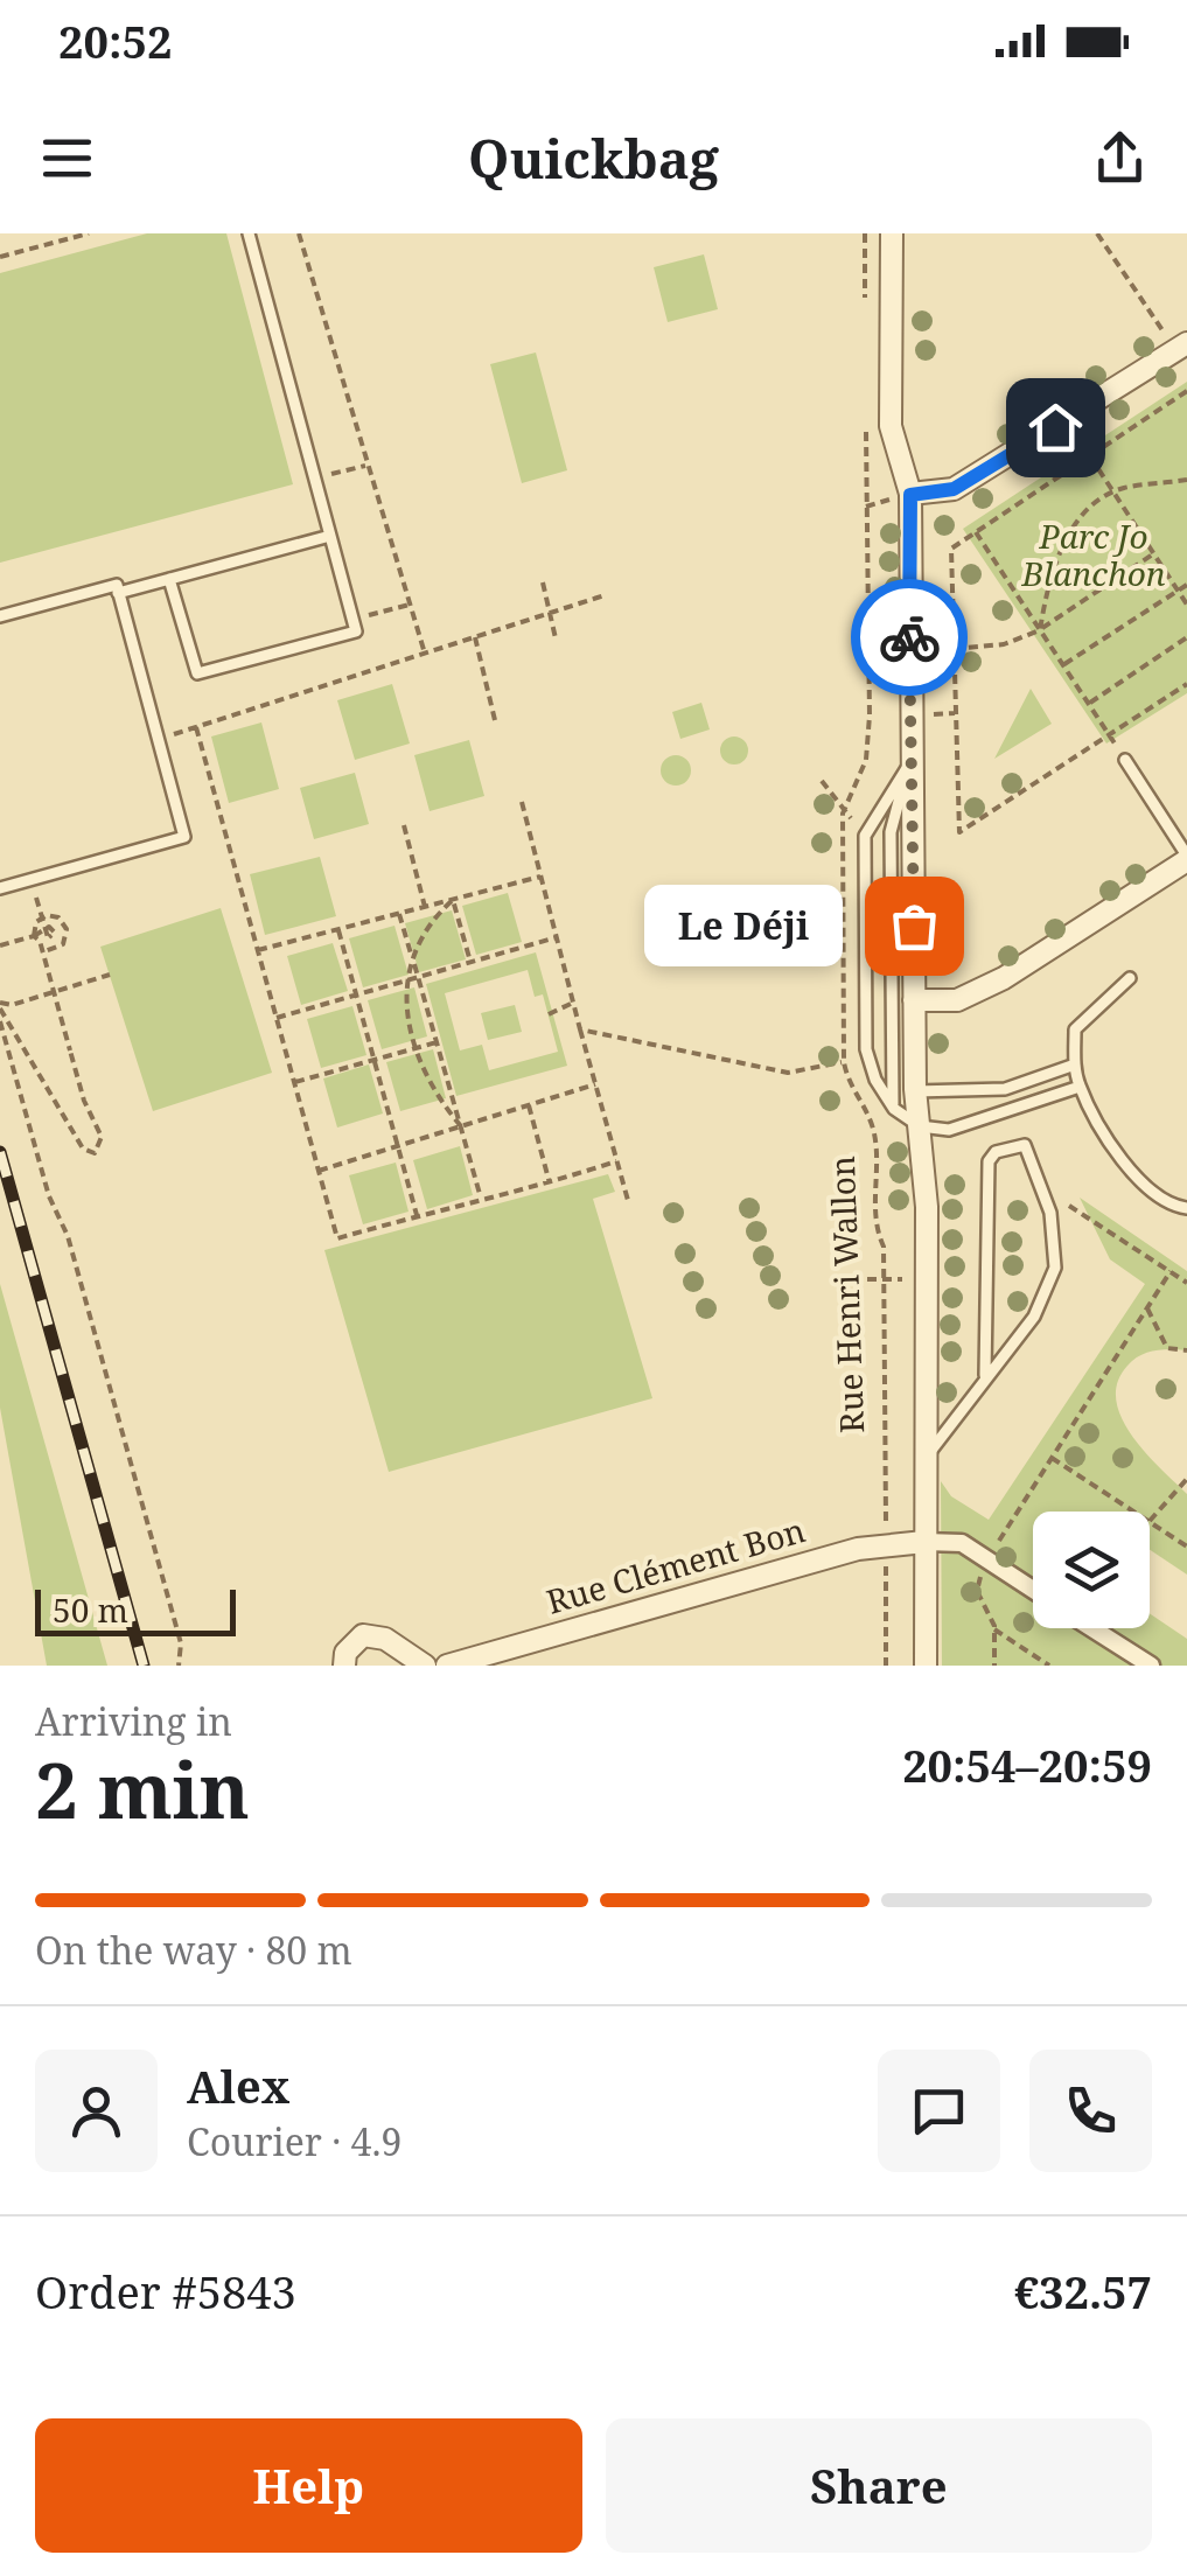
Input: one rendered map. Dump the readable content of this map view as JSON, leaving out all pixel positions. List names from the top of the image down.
{
  "streets": {
    "street": ["Rue Clément Bon"],
    "path": ["Rue Henri Wallon"]
  },
  "crossings": [
    ["Rue Henri Wallon", "Rue Clément Bon"]
  ],
  "parks": ["Parc Jo Blanchon"],
  "places": ["Le Déji"],
  "scale_bar": "50 m",
  "page": {
    "status": "20:52",
    "header": "Quickbag",
    "bubble": "Le Déji",
    "scale": "50 m",
    "heading": ["2 min", "Arriving in", "20:54–20:59"],
    "panel": [
      "Alex",
      "Courier · 4.9",
      "Order #5843",
      "€32.57"
    ],
    "bar": "On the way · 80 m",
    "buttons": ["Help", "Share"]
  }
}
